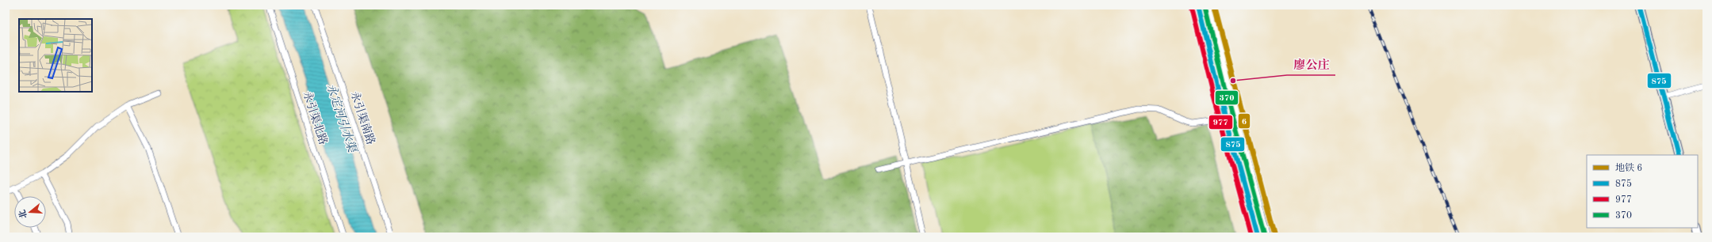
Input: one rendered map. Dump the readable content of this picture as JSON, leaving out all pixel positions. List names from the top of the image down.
{
  "streets": {
    "street": ["永引渠北路", "永引渠南路"]
  },
  "water": ["永定河引水渠"],
  "places": ["廖公庄"],
  "lines": [
    "metro line 6",
    "transit line 875",
    "transit line 370",
    "transit line 977"
  ],
  "legend": [
    "地铁 6",
    "875",
    "977",
    "370"
  ],
  "north": "left"
}
